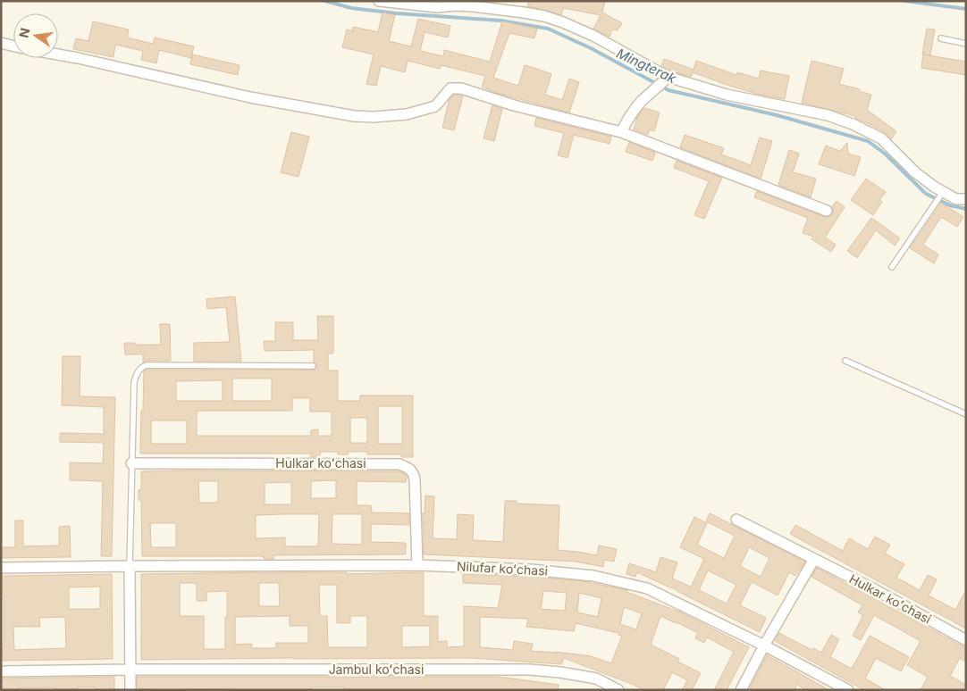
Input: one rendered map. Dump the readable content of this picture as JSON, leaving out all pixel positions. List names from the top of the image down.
{
  "streets": {
    "street": ["Hulkar koʻchasi", "Nilufar koʻchasi", "Jambul koʻchasi"]
  },
  "crossings": [
    ["Hulkar koʻchasi", "Nilufar koʻchasi"]
  ],
  "water": ["Mingterak"],
  "north": "left"
}
